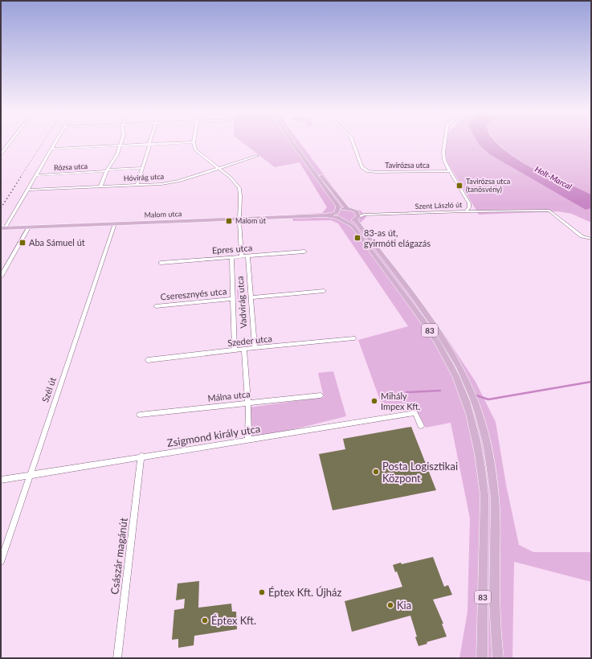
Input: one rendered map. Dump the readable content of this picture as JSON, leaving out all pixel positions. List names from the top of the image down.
{
  "streets": {
    "main road": ["Malom utca", "83"],
    "street": [
      "Tavirózsa utca",
      "Rózsa utca",
      "Hóvirág utca",
      "Szent László út",
      "Epres utca",
      "Cseresznyés utca",
      "Vadvirág utca",
      "Szeder utca",
      "Szél út",
      "Málna utca",
      "Zsigmond király utca",
      "Császár magánút"
    ]
  },
  "crossings": [
    ["Tavirózsa utca", "Szent László út"],
    ["Szent László út", "83"],
    ["Malom utca", "83"],
    ["Malom utca", "Szél út"],
    ["Epres utca", "Vadvirág utca"],
    ["Vadvirág utca", "Szeder utca"],
    ["Szél út", "Zsigmond király utca"],
    ["Zsigmond király utca", "Császár magánút"]
  ],
  "water": ["Holt-Marcal"],
  "places": {
    "transit": [
      "Tavirózsa utca (tanösvény)",
      "Malom út",
      "83-as út, gyirmóti elágazás",
      "Aba Sámuel út"
    ],
    "other": [
      "Mihály Impex Kft.",
      "Posta Logisztikai Központ",
      "Éptex Kft. Újház",
      "Kia",
      "Éptex Kft."
    ]
  }
}
